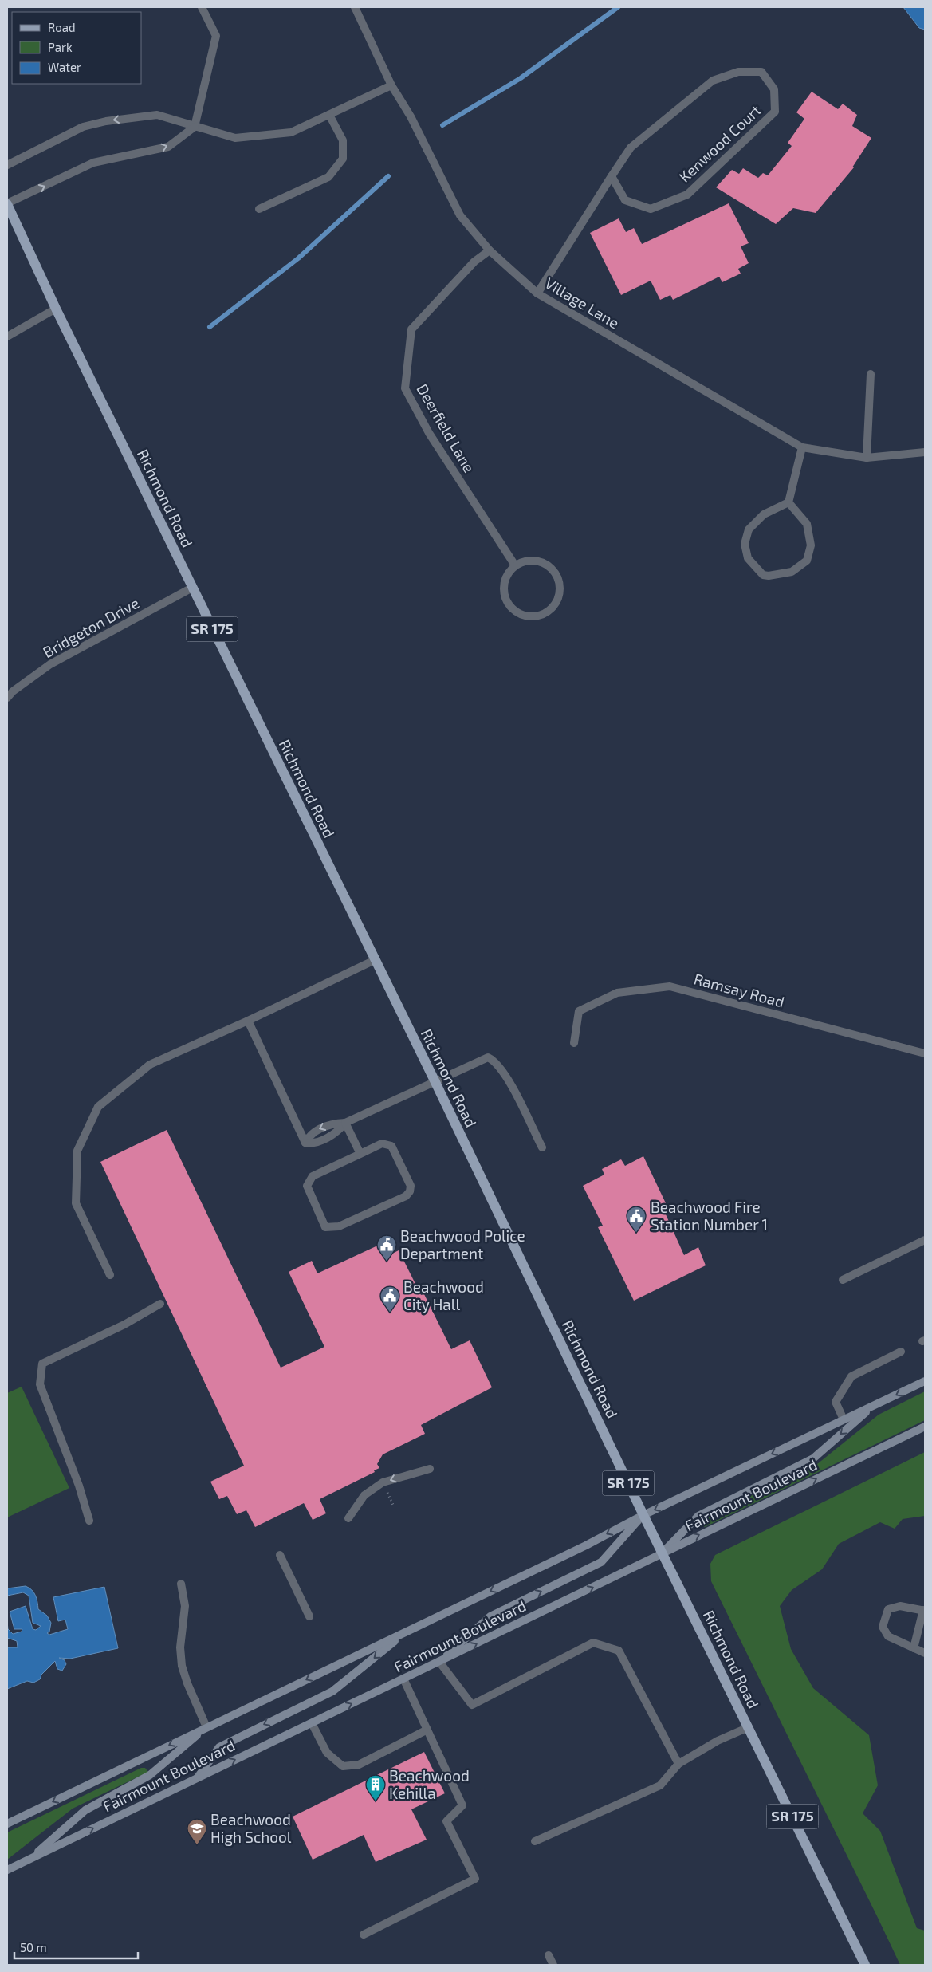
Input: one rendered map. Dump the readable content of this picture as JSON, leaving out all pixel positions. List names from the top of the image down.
{
  "streets": {
    "main road": ["Richmond Road", "SR 175", "Fairmount Boulevard"],
    "street": [
      "Kenwood Court",
      "Village Lane",
      "Deerfield Lane",
      "Bridgeton Drive",
      "Ramsay Road"
    ]
  },
  "crossings": [
    ["Kenwood Court", "Village Lane"],
    ["Village Lane", "Deerfield Lane"],
    ["Richmond Road", "Bridgeton Drive"],
    ["Richmond Road", "Fairmount Boulevard"]
  ],
  "places": {
    "public building": ["Beachwood Fire Station Number 1", "Beachwood Police Department", "Beachwood City Hall"],
    "building": ["Beachwood Kehilla"],
    "school or university": ["Beachwood High School"]
  },
  "legend": ["Road", "Park", "Water"],
  "scale_bar": "50 m"
}
